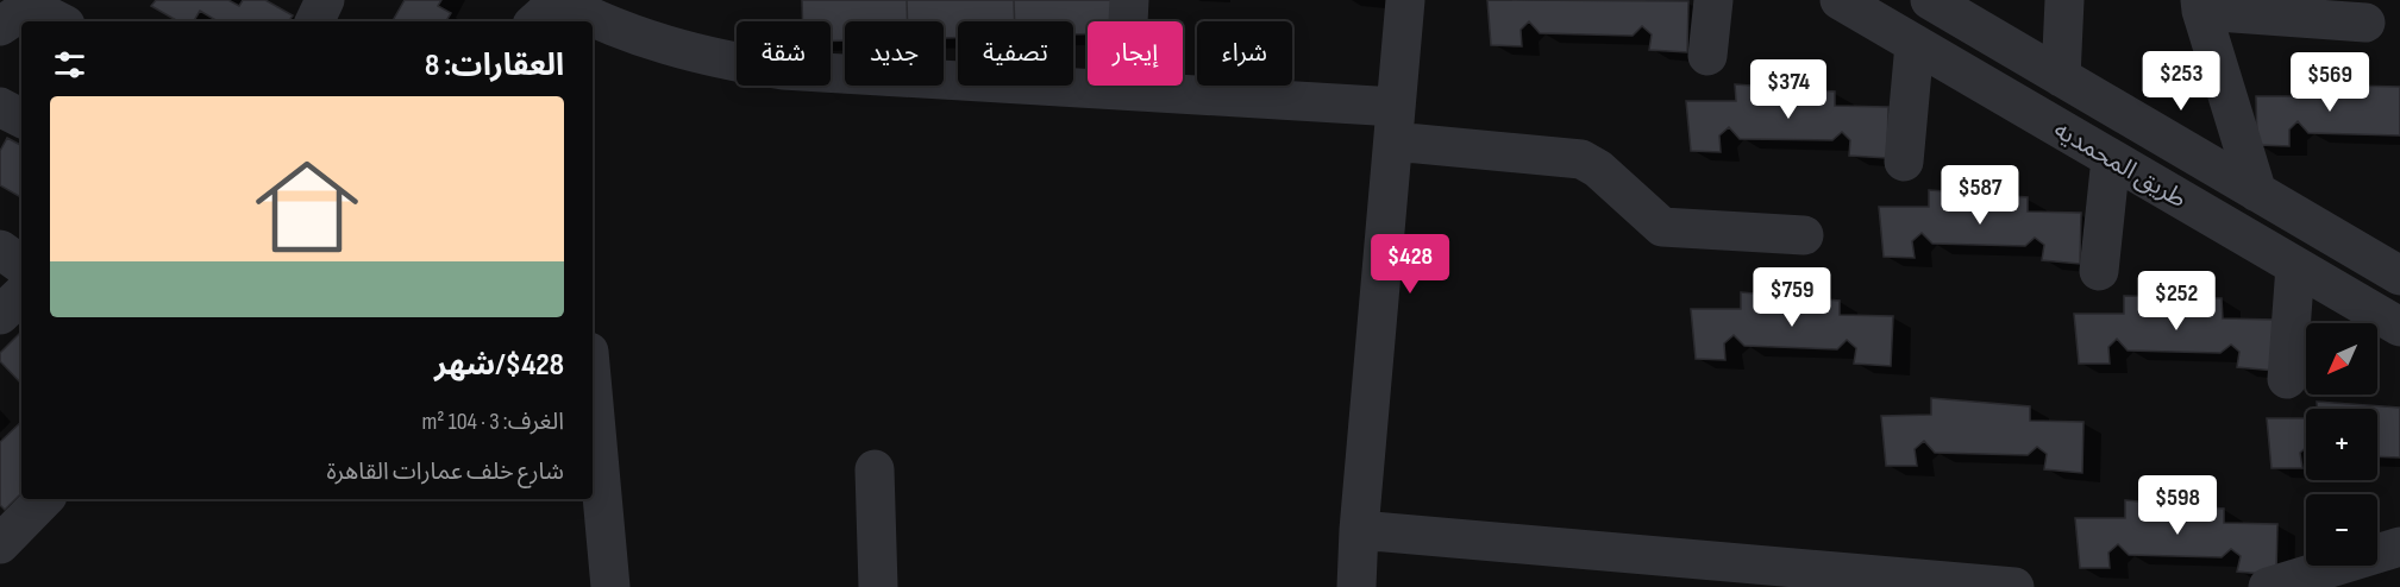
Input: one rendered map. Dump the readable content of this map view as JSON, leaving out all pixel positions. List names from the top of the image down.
{
  "streets": {
    "street": ["طريق المحمديه"]
  },
  "north": "bottom left",
  "page": {
    "chip": [
      "شراء",
      "إيجار",
      "تصفية",
      "جديد",
      "شقة"
    ],
    "heading": "العقارات: 8",
    "price": [
      "$253",
      "$569",
      "$374",
      "$587",
      "$428",
      "$759",
      "$252",
      "$598"
    ],
    "list": [
      {
        "name": "$428/شهر",
        "note": "الغرف: 3 · 104 m² · شارع خلف عمارات القاهرة"
      }
    ],
    "map_buttons": ["+", "−"]
  }
}
